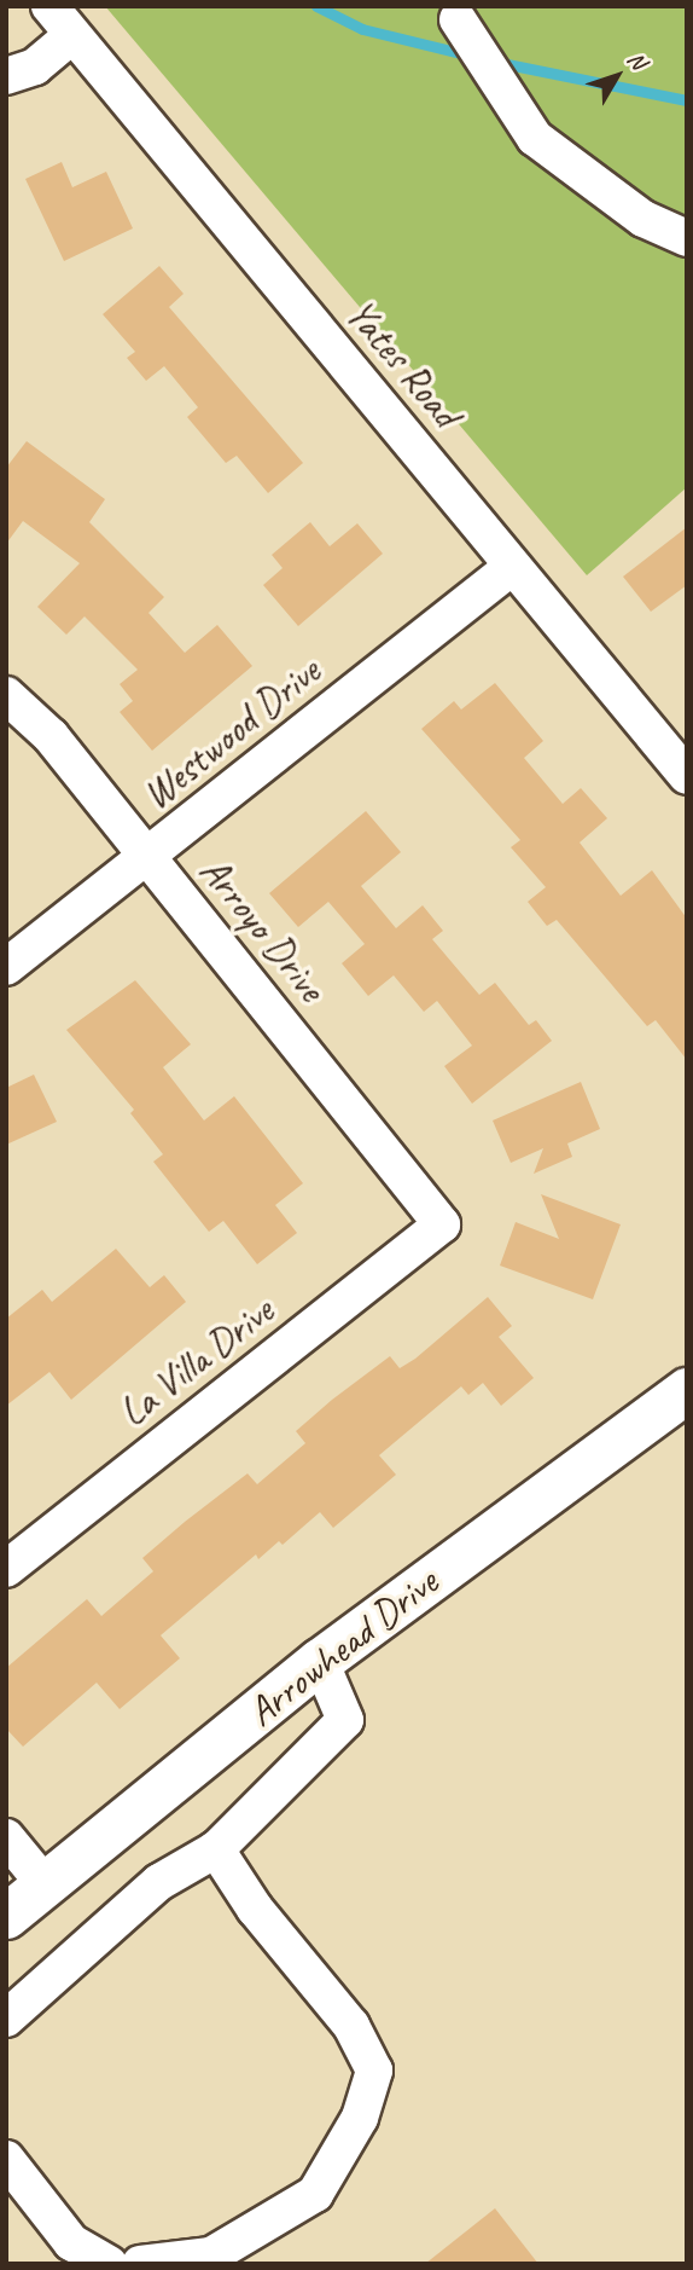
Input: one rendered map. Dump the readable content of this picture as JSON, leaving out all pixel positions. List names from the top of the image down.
{
  "streets": {
    "main road": ["Arrowhead Drive"],
    "street": [
      "Yates Road",
      "Westwood Drive",
      "Arroyo Drive",
      "La Villa Drive"
    ]
  },
  "crossings": [
    ["Yates Road", "Westwood Drive"],
    ["Westwood Drive", "Arroyo Drive"],
    ["Arroyo Drive", "La Villa Drive"]
  ],
  "north": "top right"
}
